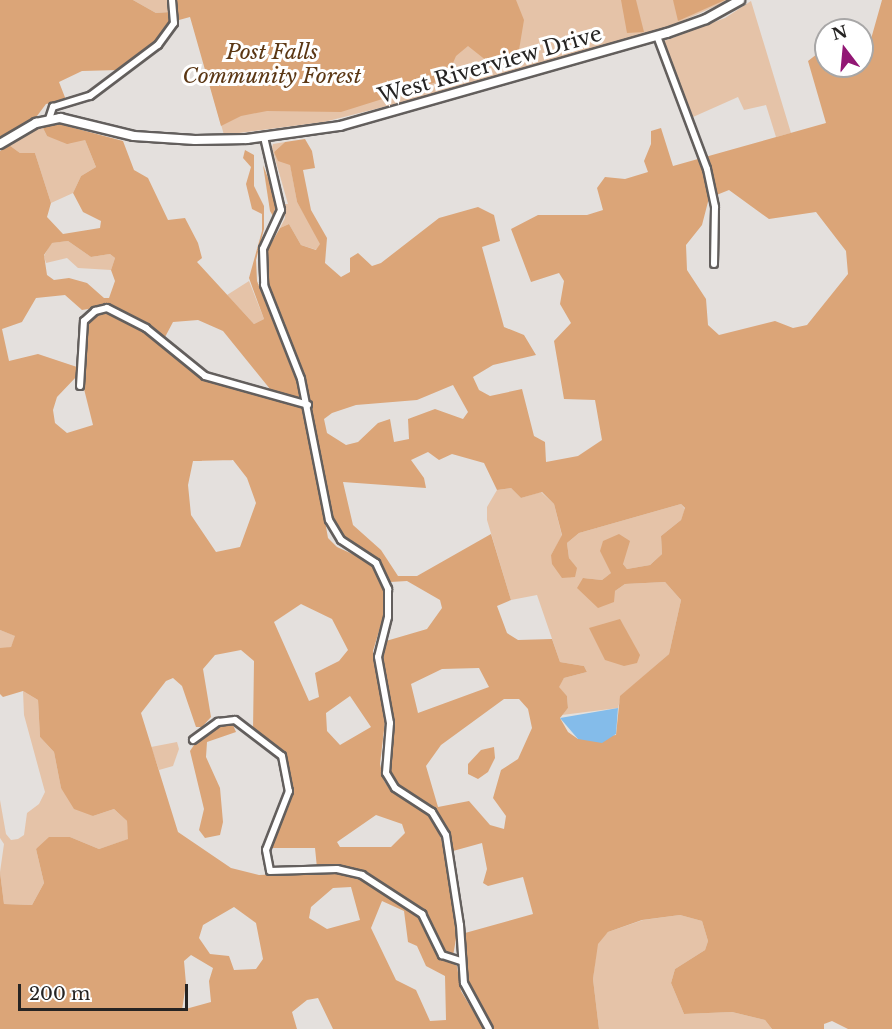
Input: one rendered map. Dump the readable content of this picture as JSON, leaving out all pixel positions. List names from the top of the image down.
{
  "streets": {
    "street": ["West Riverview Drive"]
  },
  "parks": ["Post Falls Community Forest"],
  "scale_bar": "200 m",
  "north": "top"
}
